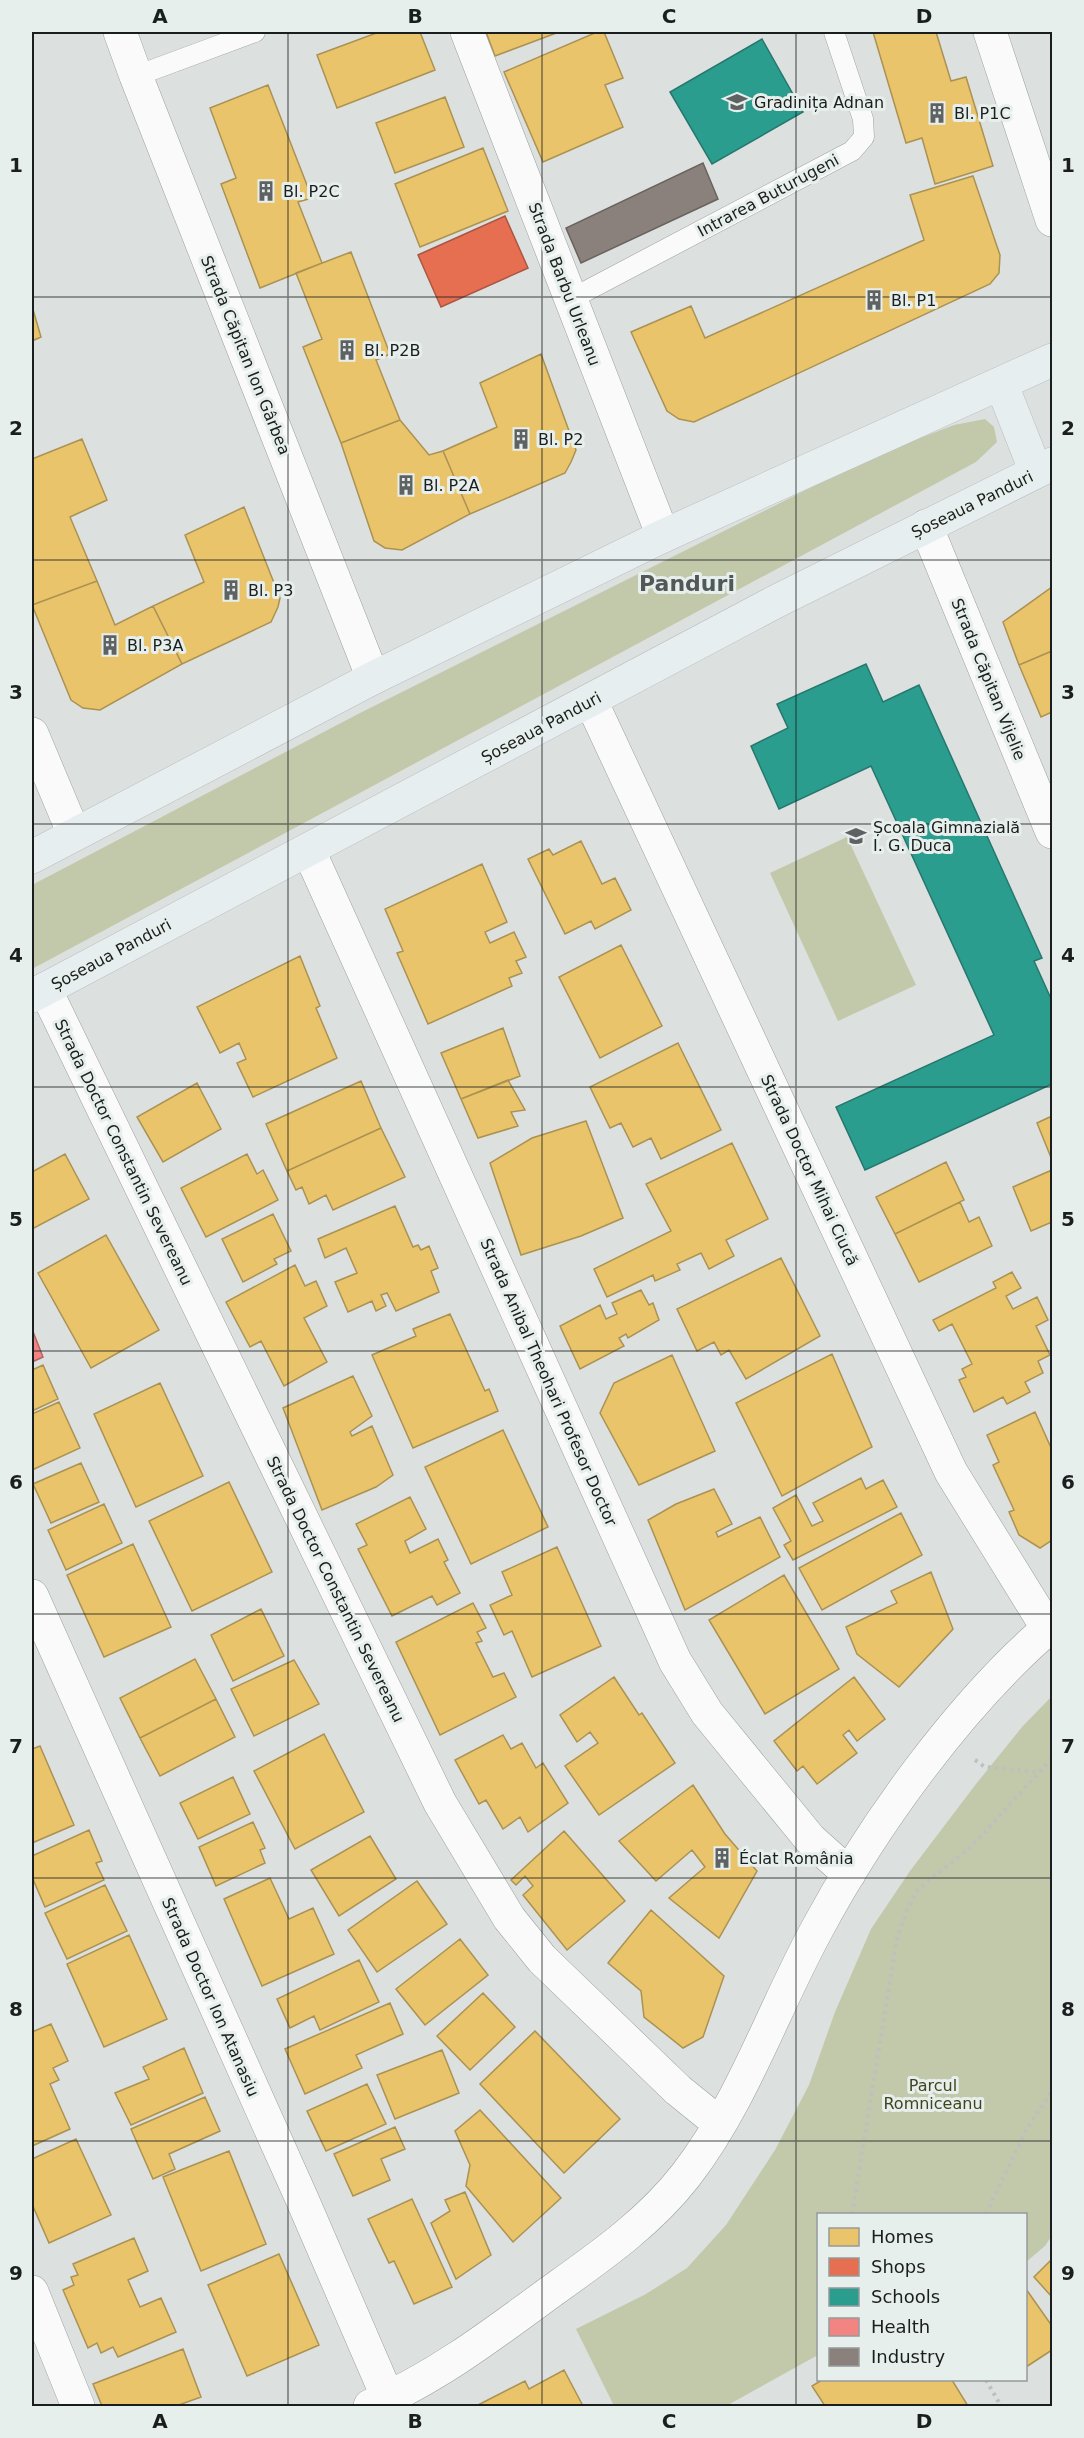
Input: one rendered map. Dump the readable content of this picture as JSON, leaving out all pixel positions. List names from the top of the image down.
{
  "streets": {
    "main road": ["Șoseaua Panduri"],
    "street": [
      "Strada Barbu Urleanu",
      "Strada Căpitan Ion Gârbea",
      "Strada Căpitan Vijelie",
      "Strada Doctor Constantin Severeanu",
      "Strada Doctor Mihai Ciucă",
      "Strada Anibal Theohari Profesor Doctor",
      "Strada Doctor Ion Atanasiu"
    ],
    "lane": ["Intrarea Buturugeni"]
  },
  "crossings": [
    ["Intrarea Buturugeni", "Strada Barbu Urleanu"],
    ["Șoseaua Panduri", "Strada Căpitan Vijelie"],
    ["Șoseaua Panduri", "Strada Doctor Constantin Severeanu"],
    ["Șoseaua Panduri", "Strada Doctor Mihai Ciucă"],
    ["Șoseaua Panduri", "Strada Anibal Theohari Profesor Doctor"]
  ],
  "districts": ["Panduri"],
  "parks": ["Parcul Romniceanu"],
  "places": {
    "school or university": ["Gradinița Adnan", "Școala Gimnazială I. G. Duca"],
    "building": [
      "Bl. P1C",
      "Bl. P2C",
      "Bl. P1",
      "Bl. P2B",
      "Bl. P2",
      "Bl. P2A",
      "Bl. P3",
      "Bl. P3A",
      "Éclat România"
    ]
  },
  "legend": [
    "Homes",
    "Shops",
    "Schools",
    "Health",
    "Industry"
  ],
  "grid": {
    "columns": [
      "A",
      "B",
      "C",
      "D"
    ],
    "rows": [
      "1",
      "2",
      "3",
      "4",
      "5",
      "6",
      "7",
      "8",
      "9"
    ]
  }
}
